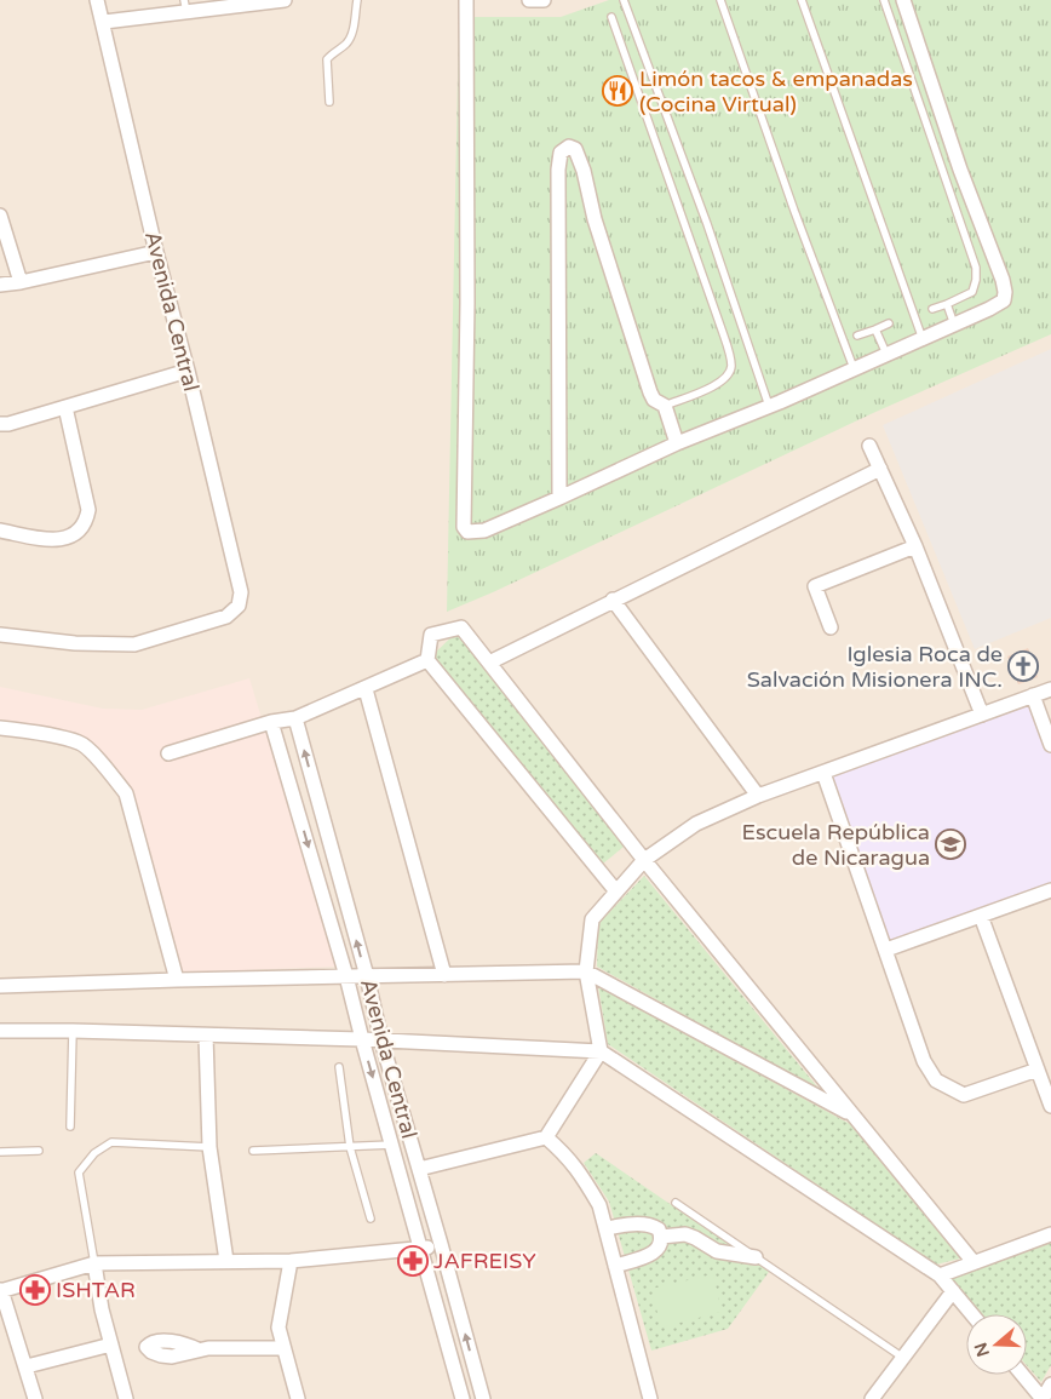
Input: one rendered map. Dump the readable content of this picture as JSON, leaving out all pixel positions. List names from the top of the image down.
{
  "streets": {
    "street": ["Avenida Central"]
  },
  "places": {
    "restaurant": ["Limón tacos & empanadas (Cocina Virtual)"],
    "church": ["Iglesia Roca de Salvación Misionera INC."],
    "school or university": ["Escuela República de Nicaragua"],
    "pharmacy": ["JAFREISY", "ISHTAR"]
  },
  "north": "left"
}
